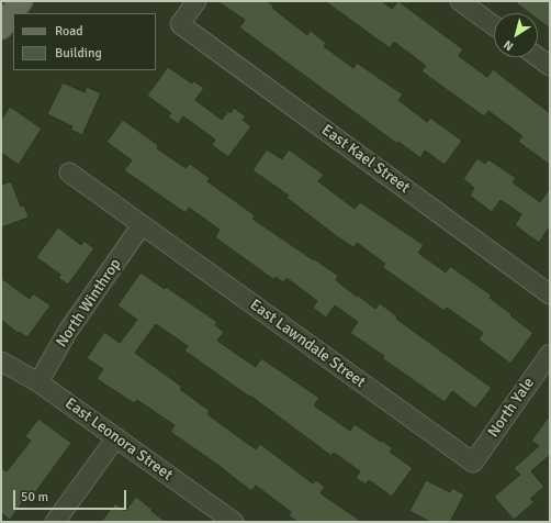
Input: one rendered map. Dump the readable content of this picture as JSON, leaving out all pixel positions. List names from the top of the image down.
{
  "streets": {
    "street": [
      "East Kael Street",
      "North Winthrop",
      "East Lawndale Street",
      "North Yale",
      "East Leonora Street"
    ]
  },
  "crossings": [
    ["North Winthrop", "East Lawndale Street"],
    ["North Winthrop", "East Leonora Street"],
    ["East Lawndale Street", "North Yale"]
  ],
  "legend": ["Road", "Building"],
  "scale_bar": "50 m",
  "north": "bottom left"
}
